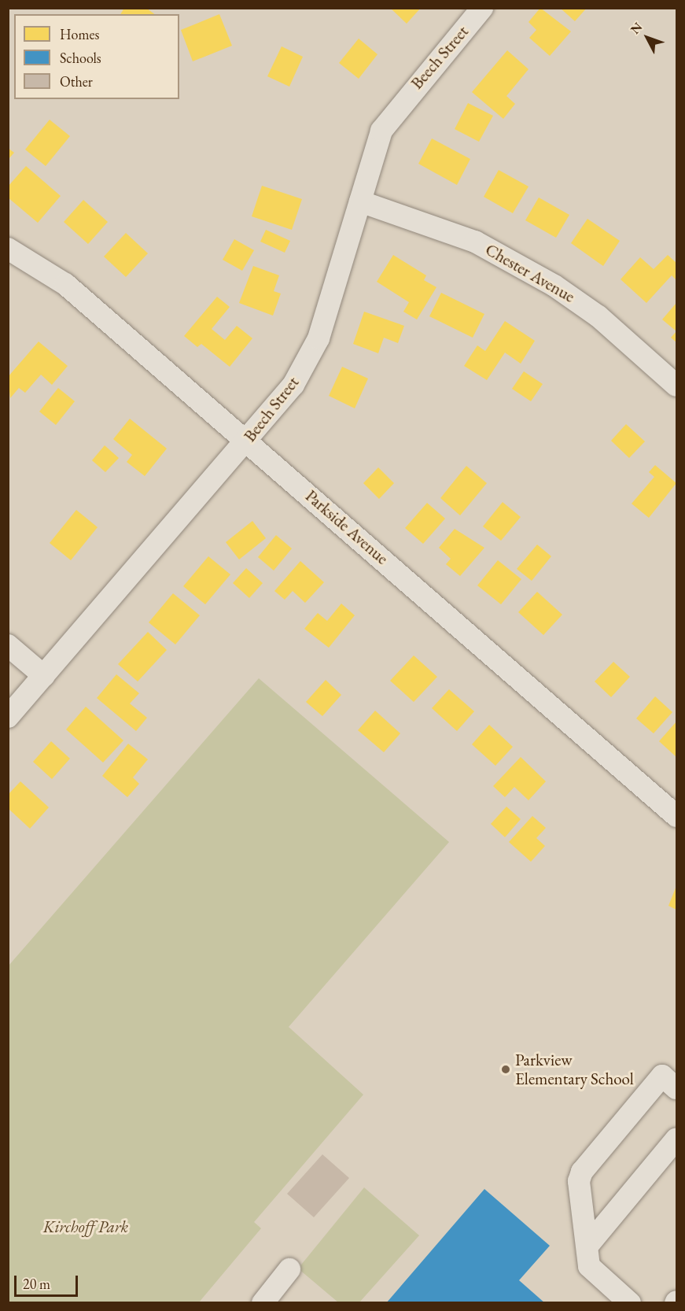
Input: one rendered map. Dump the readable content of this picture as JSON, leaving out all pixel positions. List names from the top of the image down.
{
  "streets": {
    "street": ["Beech Street", "Chester Avenue", "Parkside Avenue"]
  },
  "crossings": [
    ["Beech Street", "Chester Avenue"],
    ["Beech Street", "Parkside Avenue"]
  ],
  "parks": ["Kirchoff Park"],
  "places": ["Parkview Elementary School"],
  "legend": ["Homes", "Schools", "Other"],
  "scale_bar": "20 m",
  "north": "top left"
}
